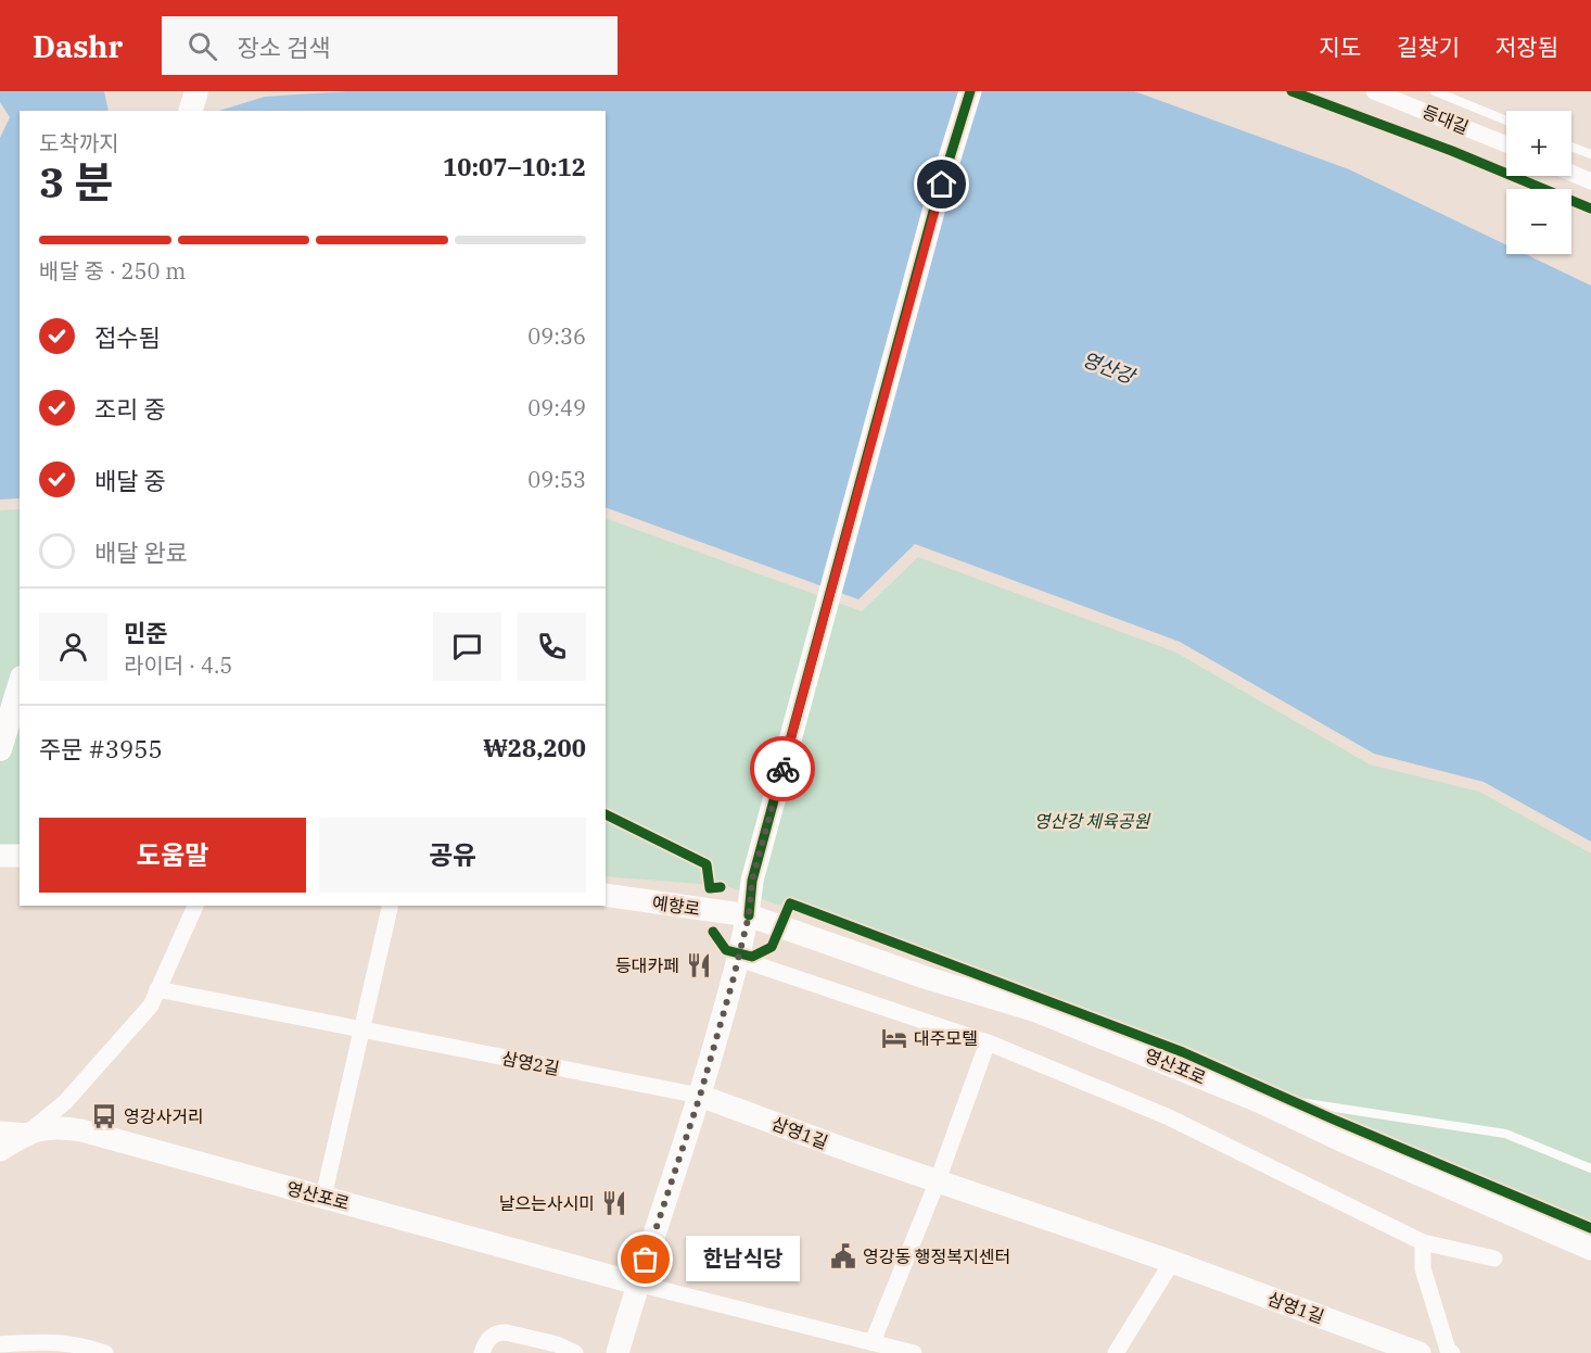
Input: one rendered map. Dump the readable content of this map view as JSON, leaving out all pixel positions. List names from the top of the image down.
{
  "streets": {
    "street": [
      "등대길",
      "예향로",
      "삼영2길",
      "영산포로",
      "삼영1길"
    ]
  },
  "crossings": [
    ["예향로", "영산포로"],
    ["삼영2길", "삼영1길"]
  ],
  "water": ["영산강"],
  "parks": ["영산강 체육공원"],
  "places": {
    "restaurant": ["등대카페", "날으는사시미"],
    "hotel": ["대주모텔"],
    "bus stop": ["영강사거리"],
    "public building": ["영강동 행정복지센터"],
    "other": ["한남식당"]
  },
  "page": {
    "header": "Dashr",
    "search": "장소 검색",
    "nav": ["지도", "길찾기", "저장됨"],
    "map_buttons": ["+", "−"],
    "heading": ["3 분", "도착까지", "10:07–10:12"],
    "panel": [
      "민준",
      "라이더 · 4.5",
      "주문 #3955",
      "₩28,200"
    ],
    "bar": "배달 중 · 250 m",
    "list": [
      ["접수됨", "09:36"],
      ["조리 중", "09:49"],
      ["배달 중", "09:53"],
      "배달 완료"
    ],
    "buttons": ["도움말", "공유"],
    "bubble": "한남식당"
  }
}
